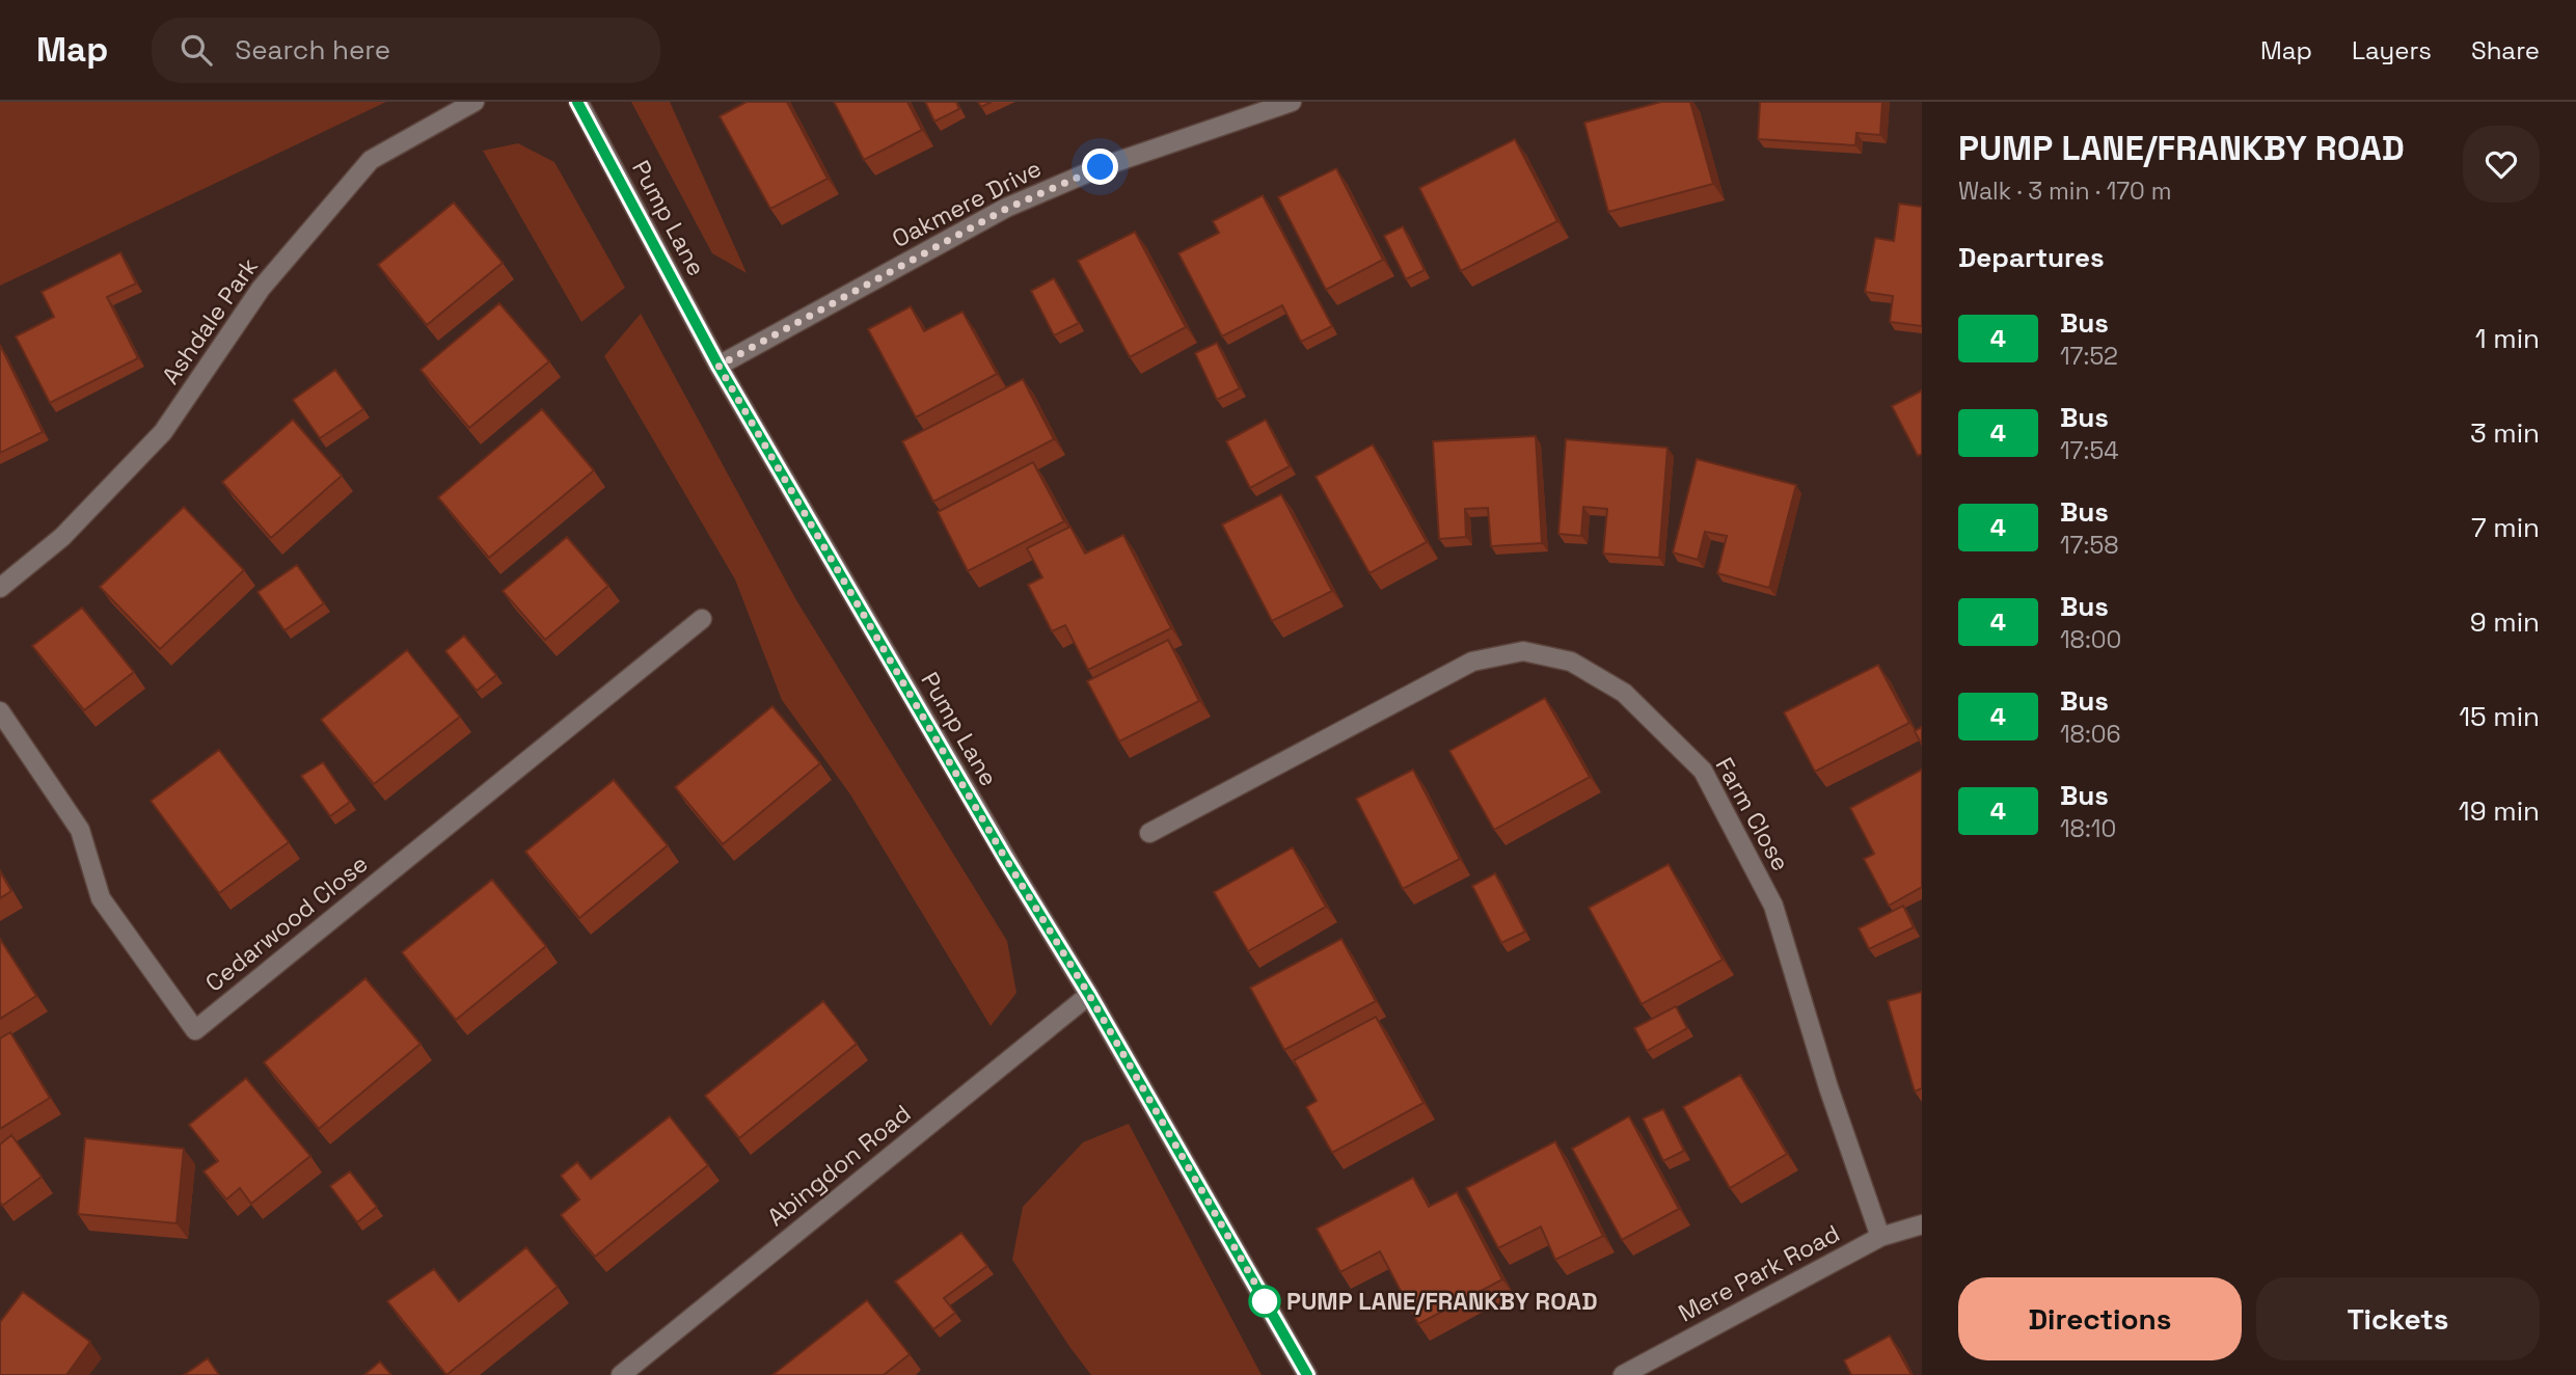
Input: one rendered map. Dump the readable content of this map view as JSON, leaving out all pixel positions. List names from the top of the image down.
{
  "streets": {
    "street": [
      "Oakmere Drive",
      "Pump Lane",
      "Ashdale Park",
      "Farm Close",
      "Cedarwood Close",
      "Abingdon Road",
      "Mere Park Road"
    ]
  },
  "crossings": [
    ["Oakmere Drive", "Pump Lane"],
    ["Pump Lane", "Abingdon Road"],
    ["Farm Close", "Mere Park Road"]
  ],
  "places": ["PUMP LANE/FRANKBY ROAD"],
  "lines": ["bus line 4"],
  "page": {
    "header": "Map",
    "search": "Search here",
    "nav": ["Map", "Layers", "Share"],
    "heading": [
      ["PUMP LANE/FRANKBY ROAD", "Walk · 3 min · 170 m"],
      "Departures"
    ],
    "list": [
      {
        "mark": "4",
        "name": "Bus",
        "note": "17:52",
        "value": "1 min"
      },
      {
        "mark": "4",
        "name": "Bus",
        "note": "17:54",
        "value": "3 min"
      },
      {
        "mark": "4",
        "name": "Bus",
        "note": "17:58",
        "value": "7 min"
      },
      {
        "mark": "4",
        "name": "Bus",
        "note": "18:00",
        "value": "9 min"
      },
      {
        "mark": "4",
        "name": "Bus",
        "note": "18:06",
        "value": "15 min"
      },
      {
        "mark": "4",
        "name": "Bus",
        "note": "18:10",
        "value": "19 min"
      }
    ],
    "buttons": ["Directions", "Tickets"]
  }
}
